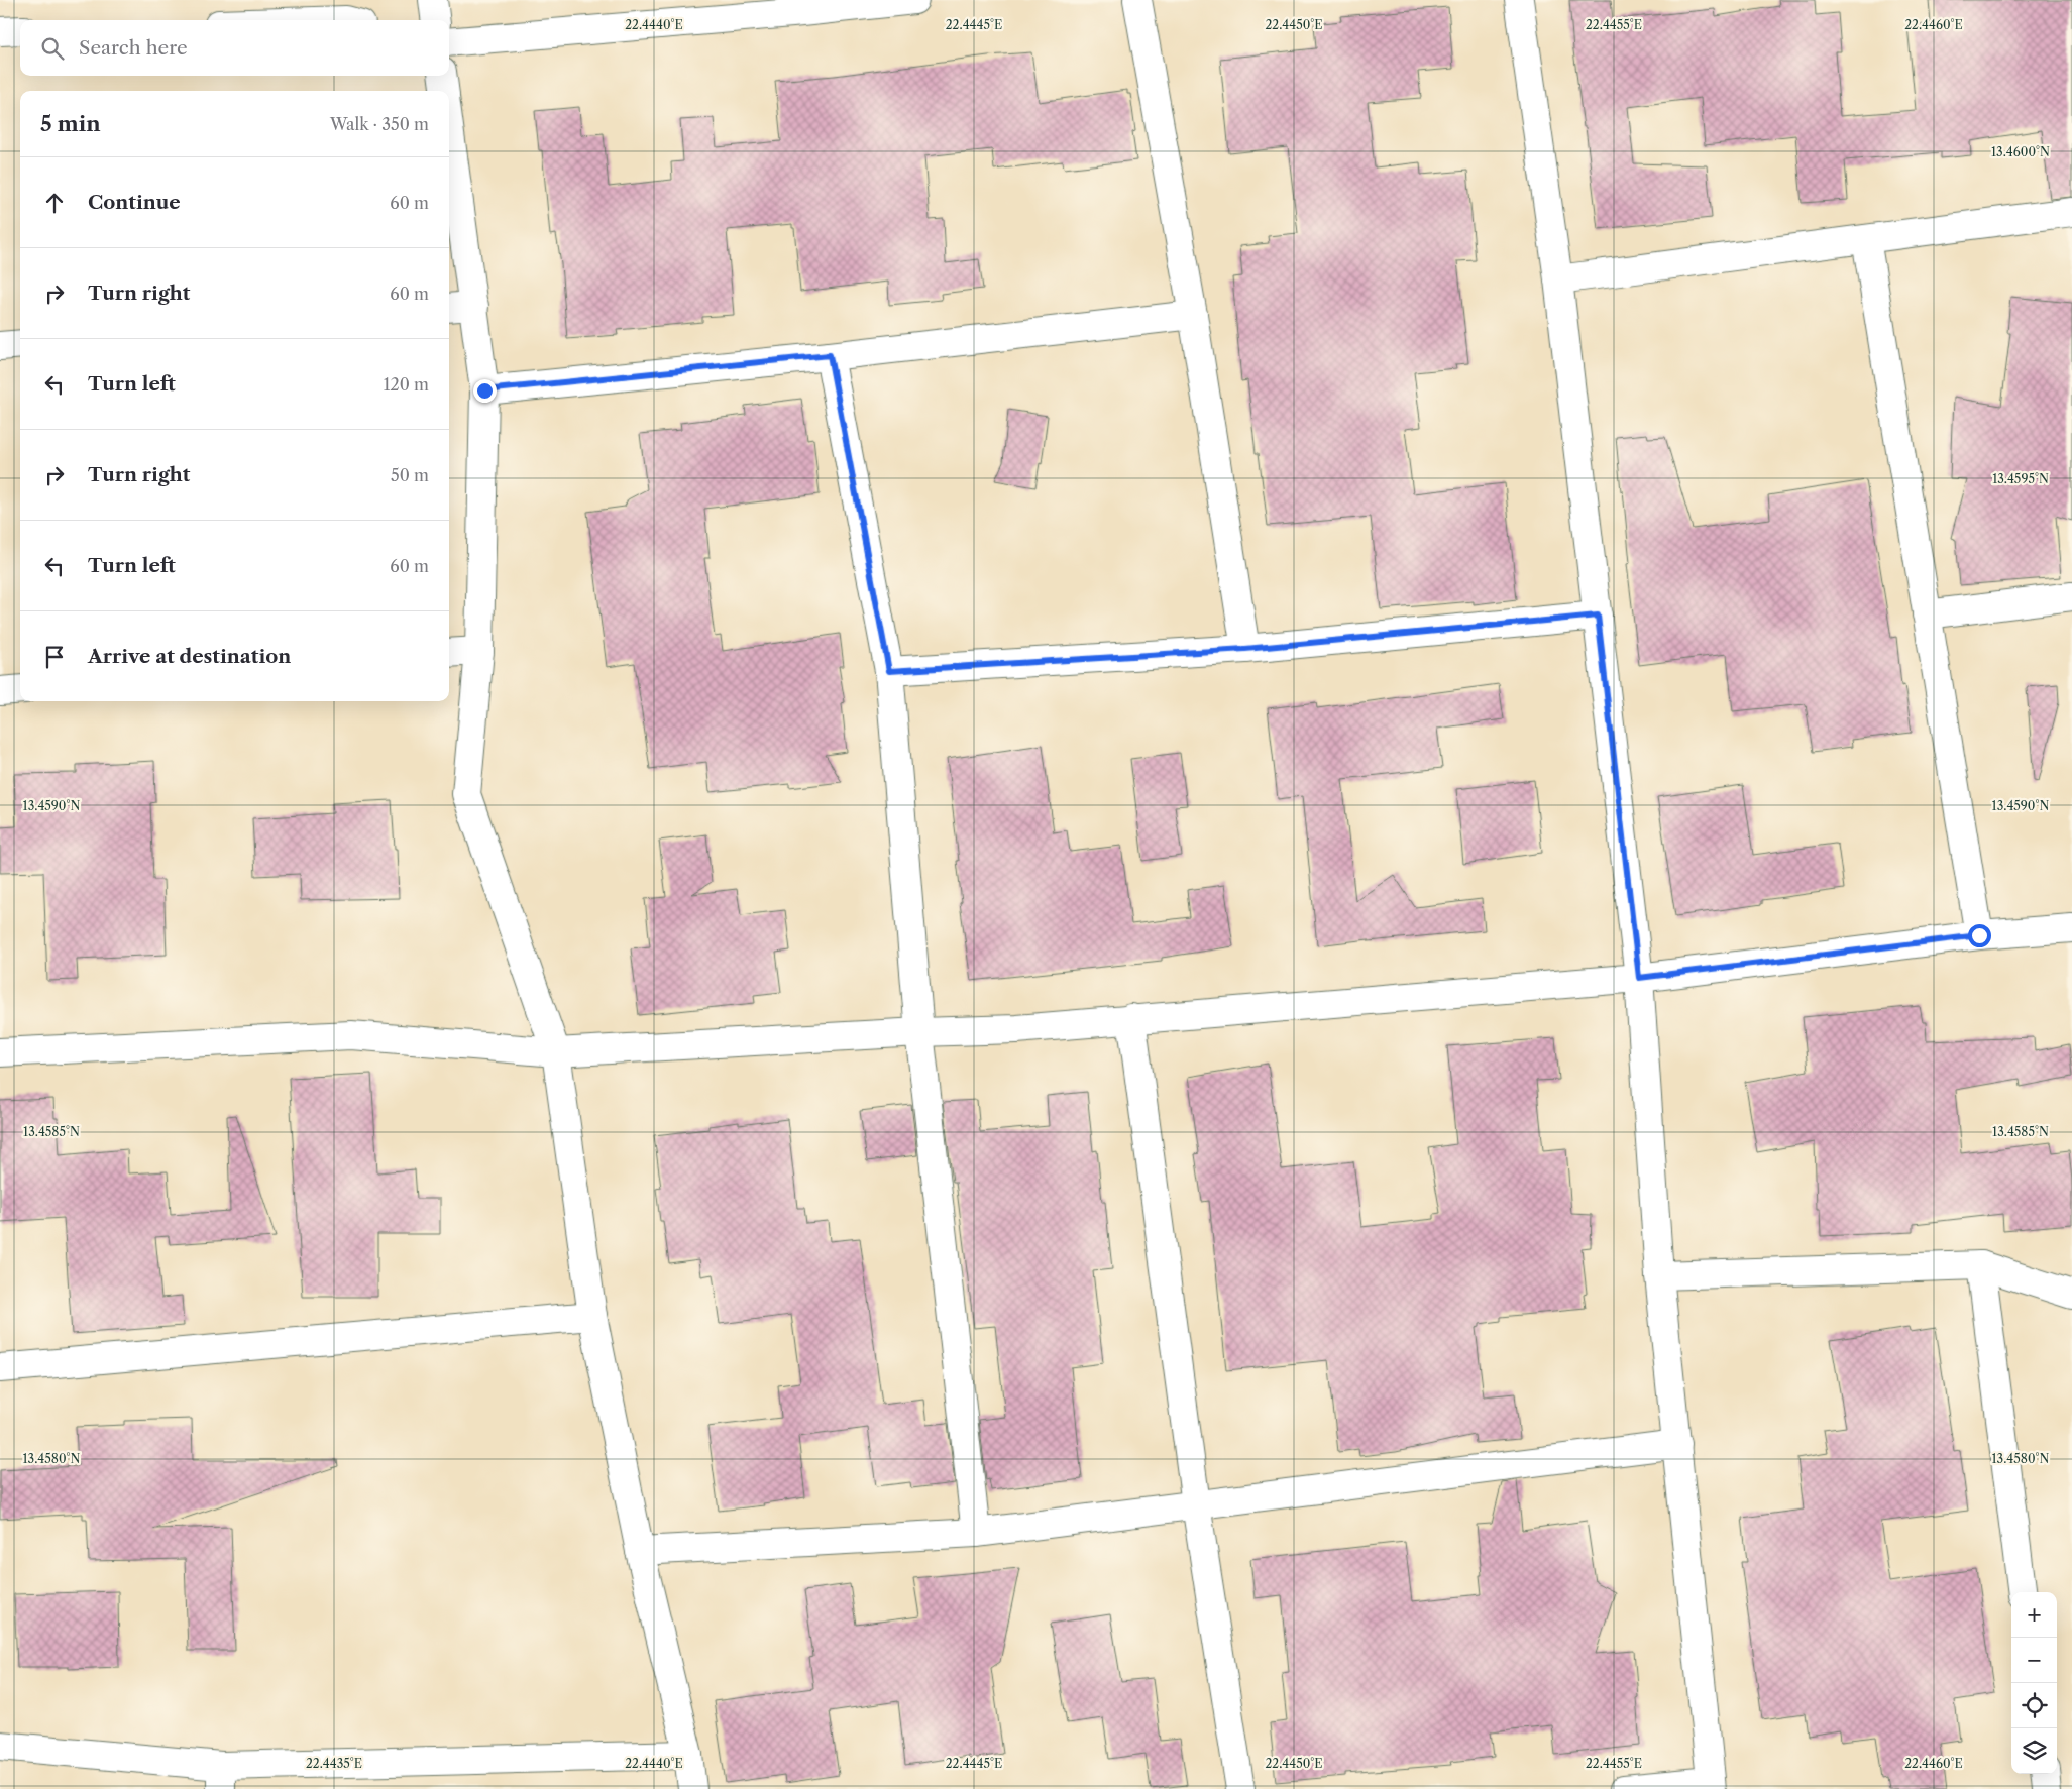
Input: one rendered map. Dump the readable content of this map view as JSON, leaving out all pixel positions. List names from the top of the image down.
{
  "page": {
    "search": "Search here",
    "heading": ["5 min", "Walk · 350 m"],
    "list": [
      ["Continue", "60 m"],
      ["Turn right", "60 m"],
      ["Turn left", "120 m"],
      ["Turn right", "50 m"],
      ["Turn left", "60 m"],
      "Arrive at destination"
    ],
    "map_buttons": ["+", "−"]
  },
  "coordinates": [
    "22.4440°E",
    "22.4445°E",
    "22.4450°E",
    "22.4455°E",
    "22.4460°E",
    "13.4600°N",
    "13.4595°N",
    "13.4590°N",
    "13.4585°N",
    "13.4580°N",
    "22.4435°E"
  ]
}
